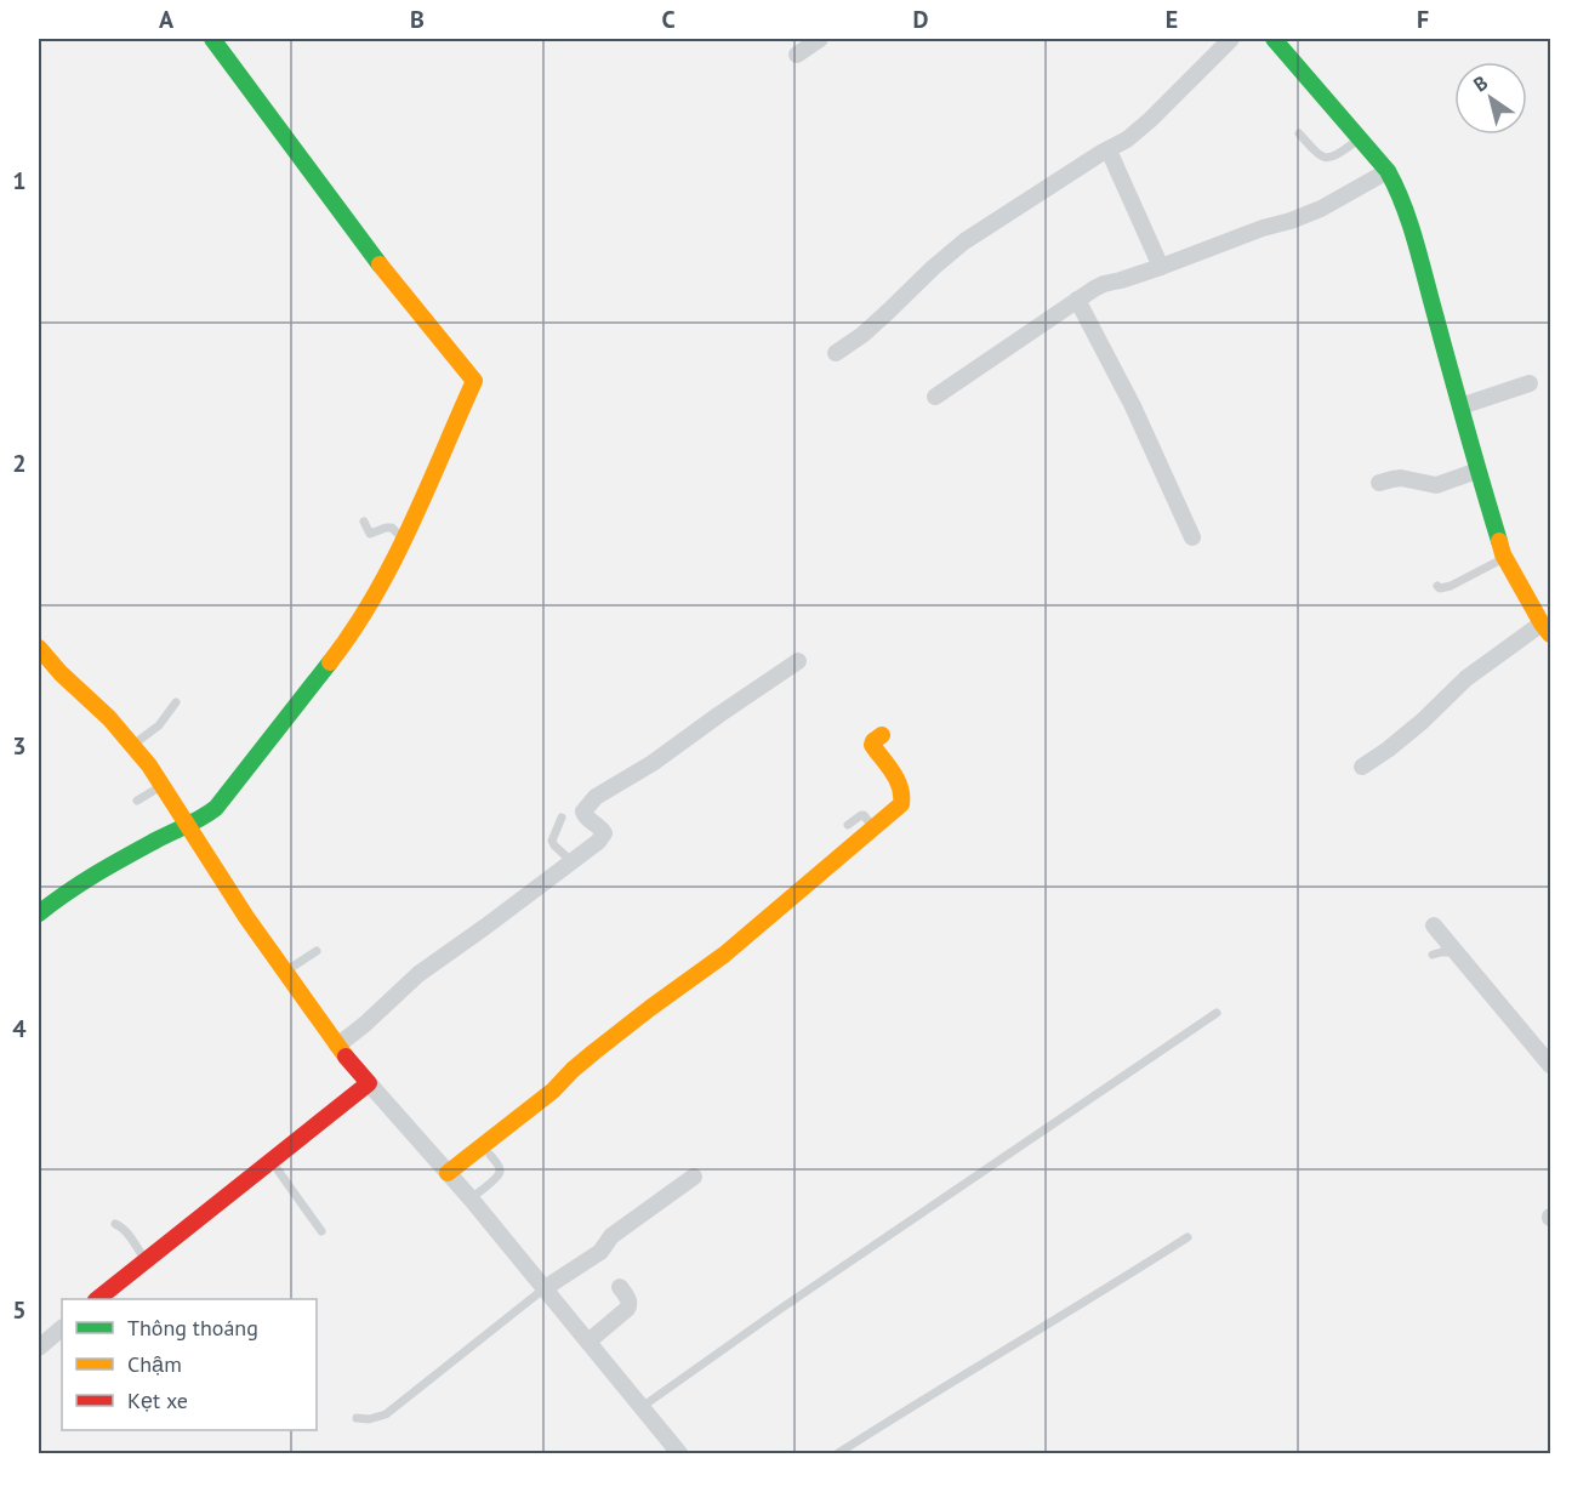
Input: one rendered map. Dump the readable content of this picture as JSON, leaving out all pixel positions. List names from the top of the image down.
{
  "legend": ["Thông thoáng", "Chậm", "Kẹt xe"],
  "north": "top left",
  "grid": {
    "columns": [
      "A",
      "B",
      "C",
      "D",
      "E",
      "F"
    ],
    "rows": [
      "1",
      "2",
      "3",
      "4",
      "5"
    ]
  }
}
